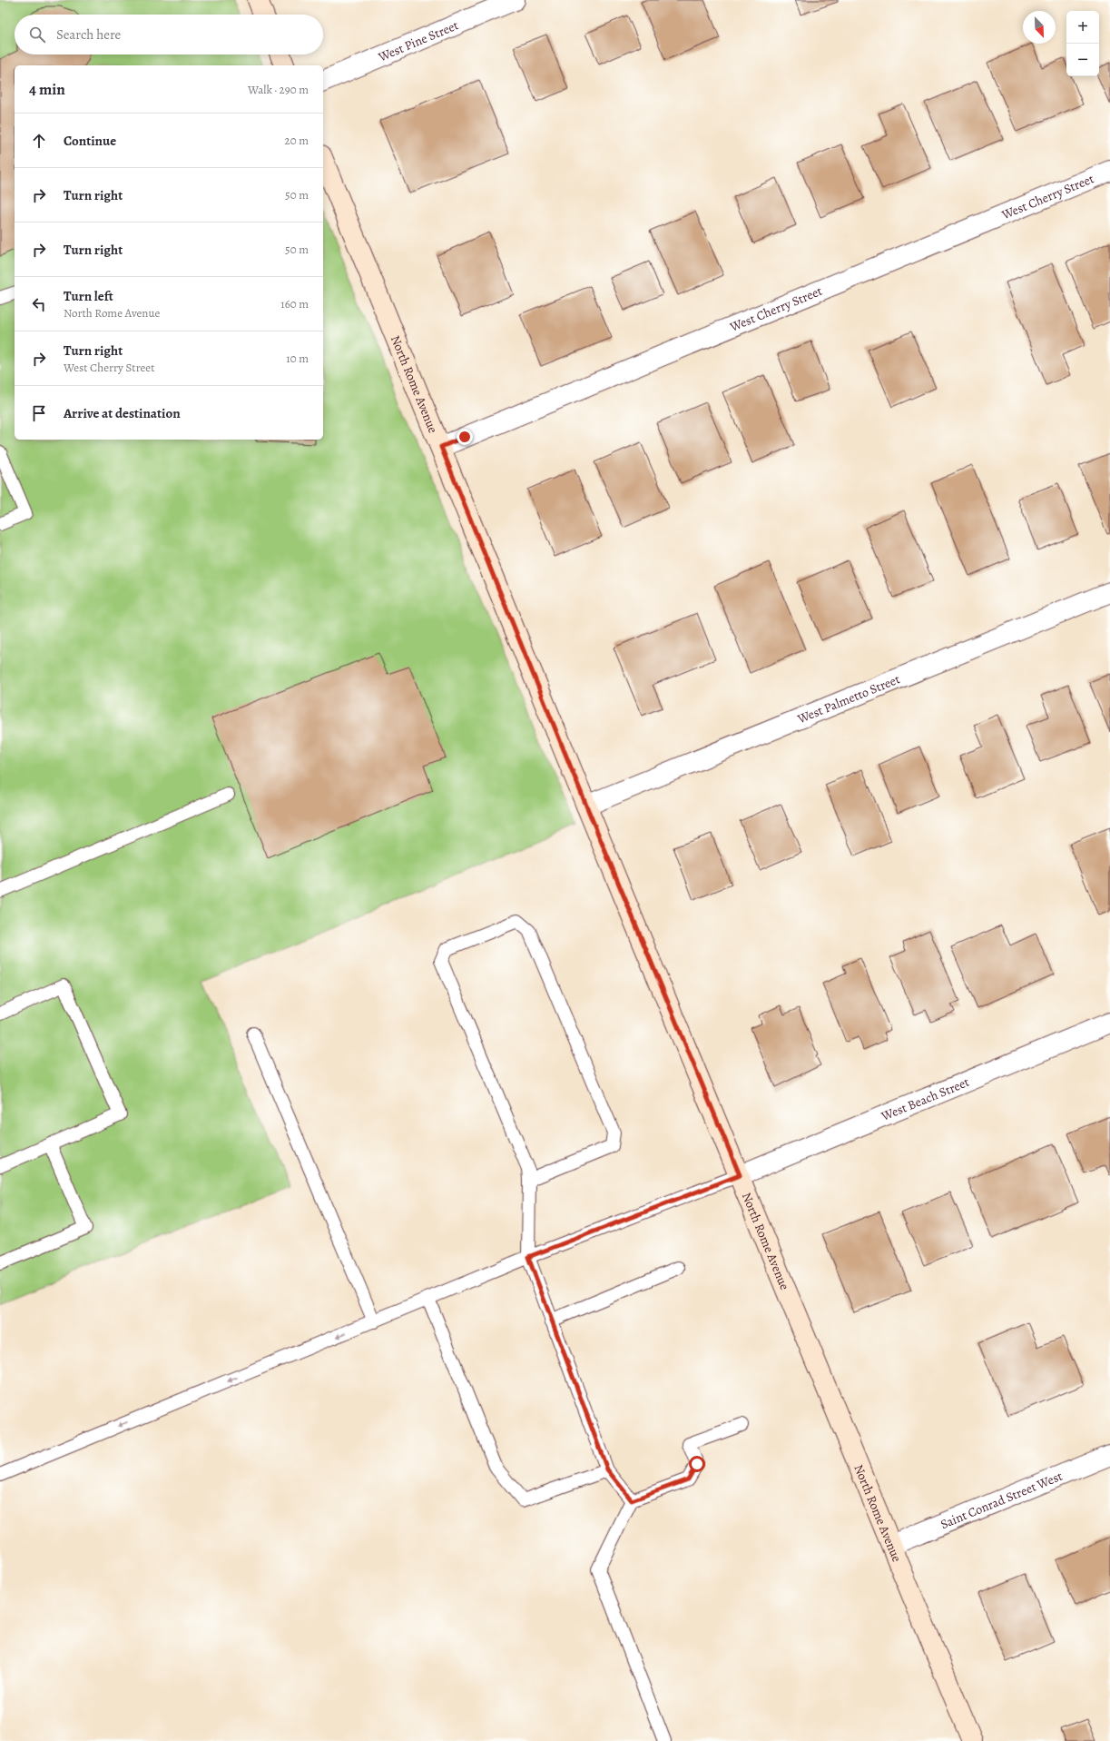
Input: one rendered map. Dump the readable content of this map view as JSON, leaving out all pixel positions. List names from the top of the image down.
{
  "streets": {
    "street": [
      "West Pine Street",
      "West Cherry Street",
      "North Rome Avenue",
      "West Palmetto Street",
      "West Beach Street",
      "Saint Conrad Street West"
    ]
  },
  "crossings": [
    ["West Cherry Street", "North Rome Avenue"],
    ["North Rome Avenue", "West Palmetto Street"],
    ["North Rome Avenue", "West Beach Street"],
    ["North Rome Avenue", "Saint Conrad Street West"]
  ],
  "north": "bottom right",
  "page": {
    "map_buttons": ["+", "−"],
    "search": "Search here",
    "heading": ["4 min", "Walk · 290 m"],
    "list": [
      ["Continue", "20 m"],
      ["Turn right", "50 m"],
      ["Turn right", "50 m"],
      ["Turn left", "North Rome Avenue", "160 m"],
      ["Turn right", "West Cherry Street", "10 m"],
      "Arrive at destination"
    ]
  }
}
